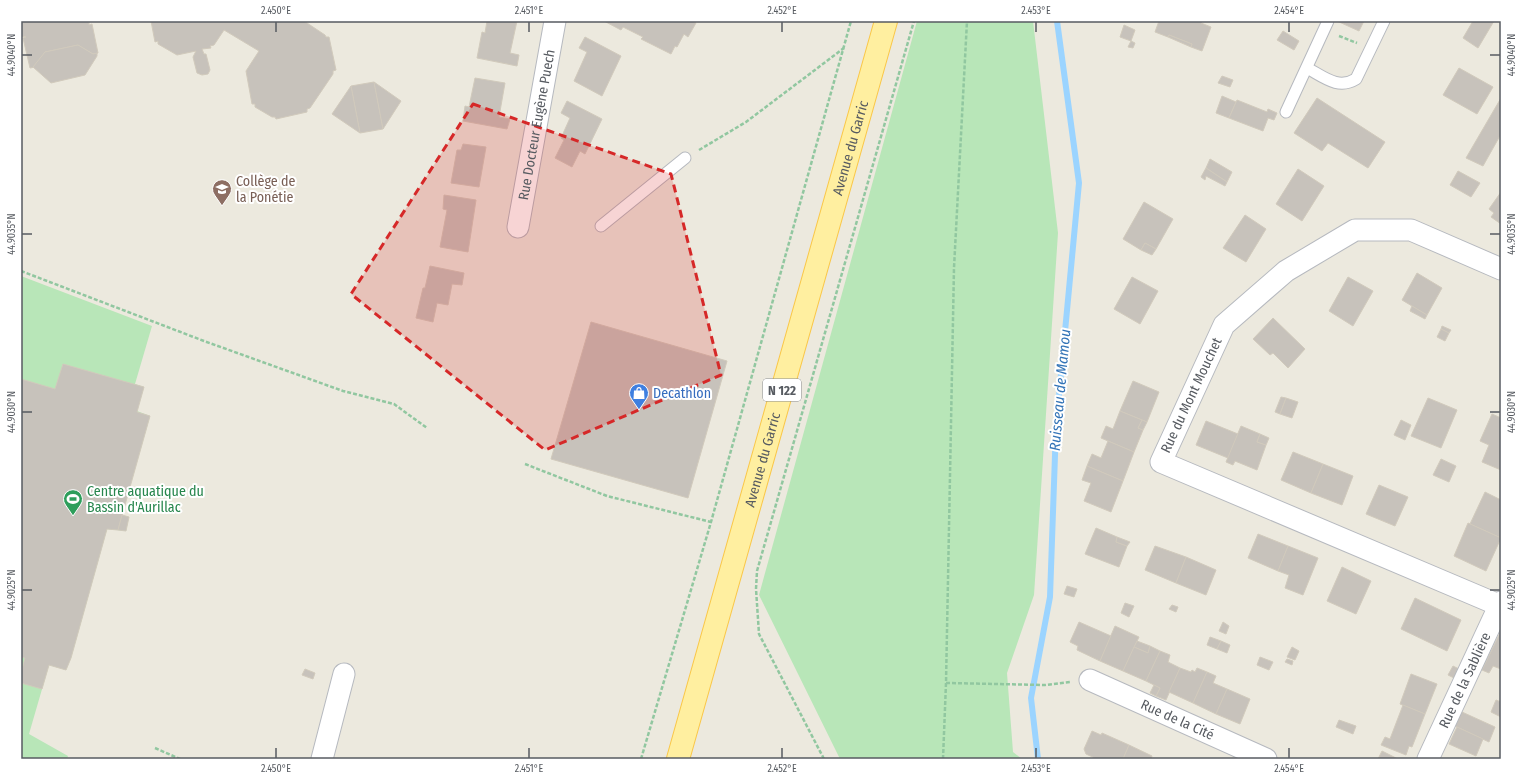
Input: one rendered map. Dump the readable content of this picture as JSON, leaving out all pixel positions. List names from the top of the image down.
{
  "streets": {
    "main road": ["Avenue du Garric", "N 122"],
    "street": [
      "Rue Docteur Eugène Puech",
      "Rue du Mont Mouchet",
      "Rue de la Sablière",
      "Rue de la Cité"
    ]
  },
  "crossings": [
    ["Rue du Mont Mouchet", "Rue de la Sablière"]
  ],
  "water": ["Ruisseau de Mamou"],
  "places": {
    "school or university": ["Collège de la Ponétie"],
    "shop": ["Decathlon"],
    "sports": ["Centre aquatique du Bassin d'Aurillac"]
  },
  "coordinates": [
    "2.450°E",
    "2.451°E",
    "2.452°E",
    "2.453°E",
    "2.454°E",
    "44.9040°N",
    "44.9035°N",
    "44.9030°N",
    "44.9025°N"
  ]
}
